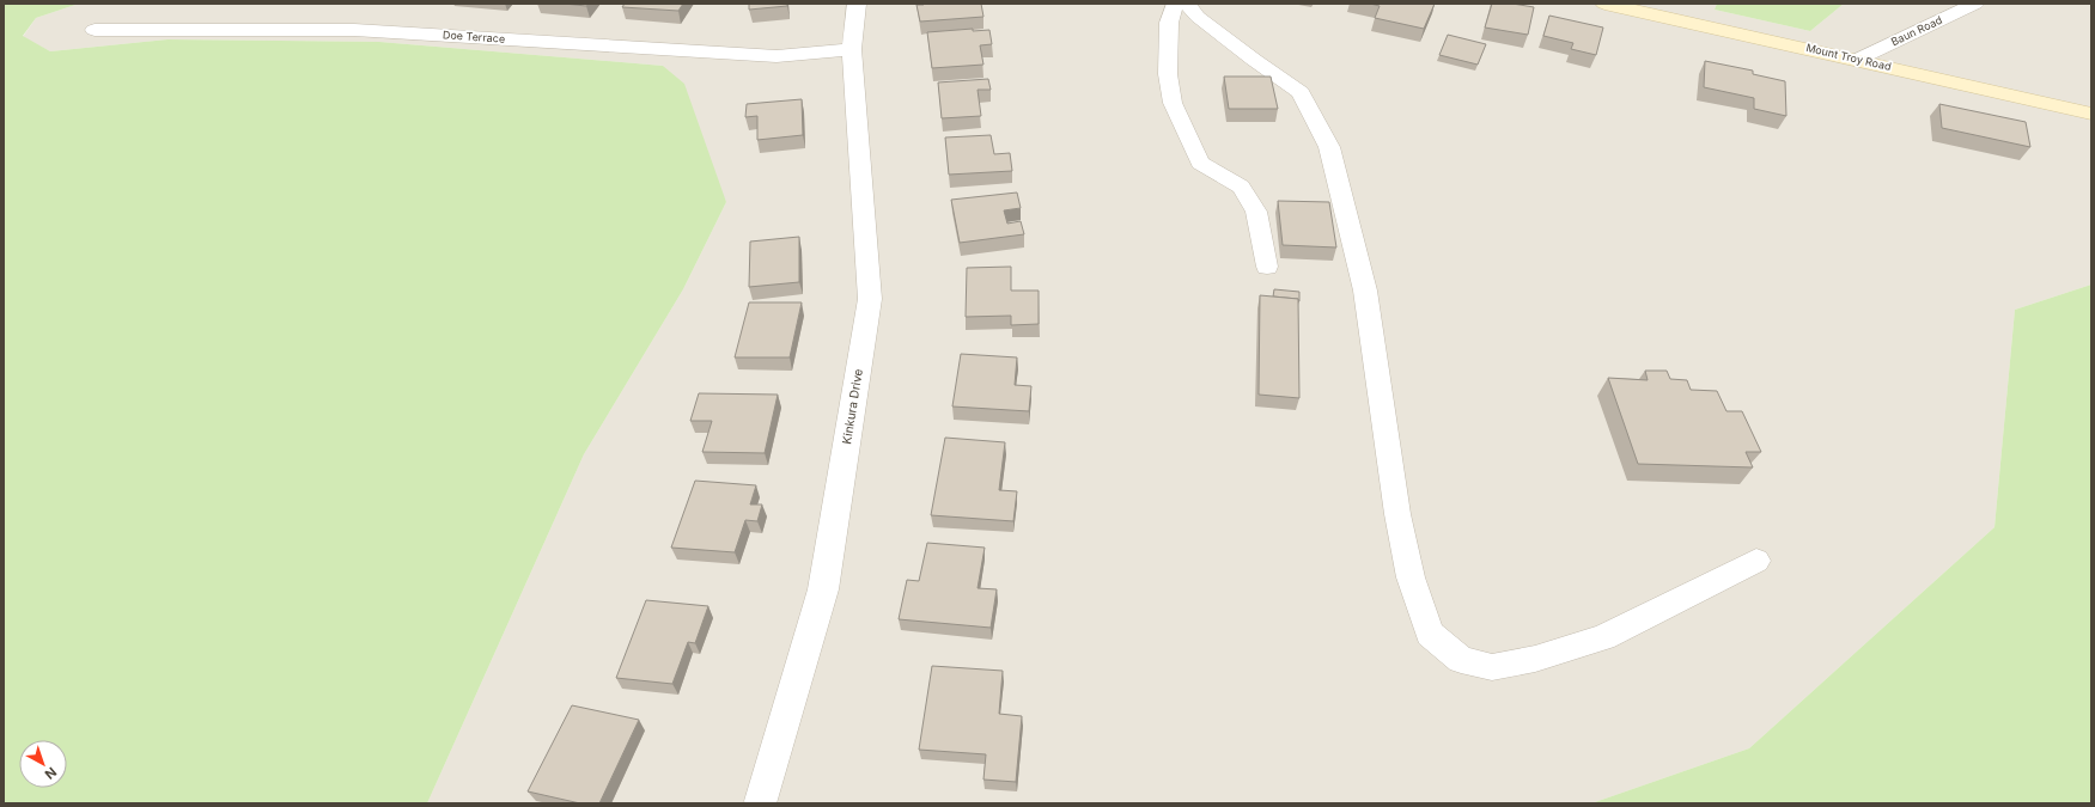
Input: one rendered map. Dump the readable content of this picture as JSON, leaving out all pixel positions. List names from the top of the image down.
{
  "streets": {
    "street": [
      "Baun Road",
      "Doe Terrace",
      "Mount Troy Road",
      "Kinkura Drive"
    ]
  },
  "crossings": [
    ["Baun Road", "Mount Troy Road"],
    ["Doe Terrace", "Kinkura Drive"]
  ],
  "north": "bottom right"
}
